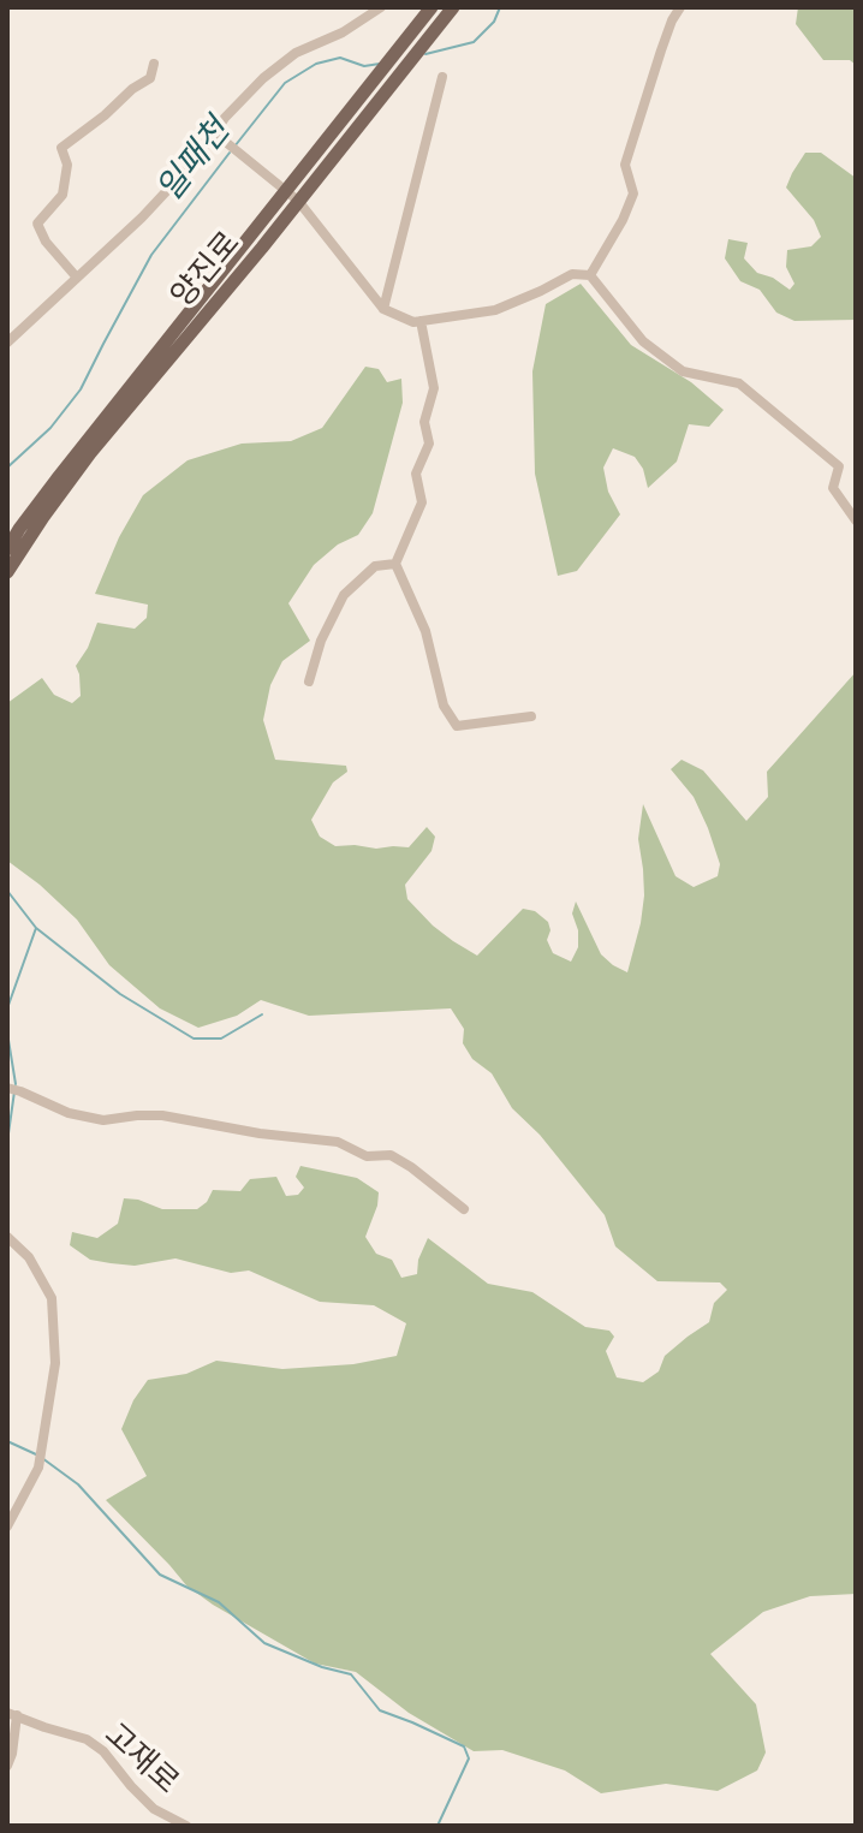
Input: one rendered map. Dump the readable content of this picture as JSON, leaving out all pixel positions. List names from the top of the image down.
{
  "streets": {
    "main road": ["양진로"],
    "street": ["고재로"]
  },
  "water": ["일패천"]
}
